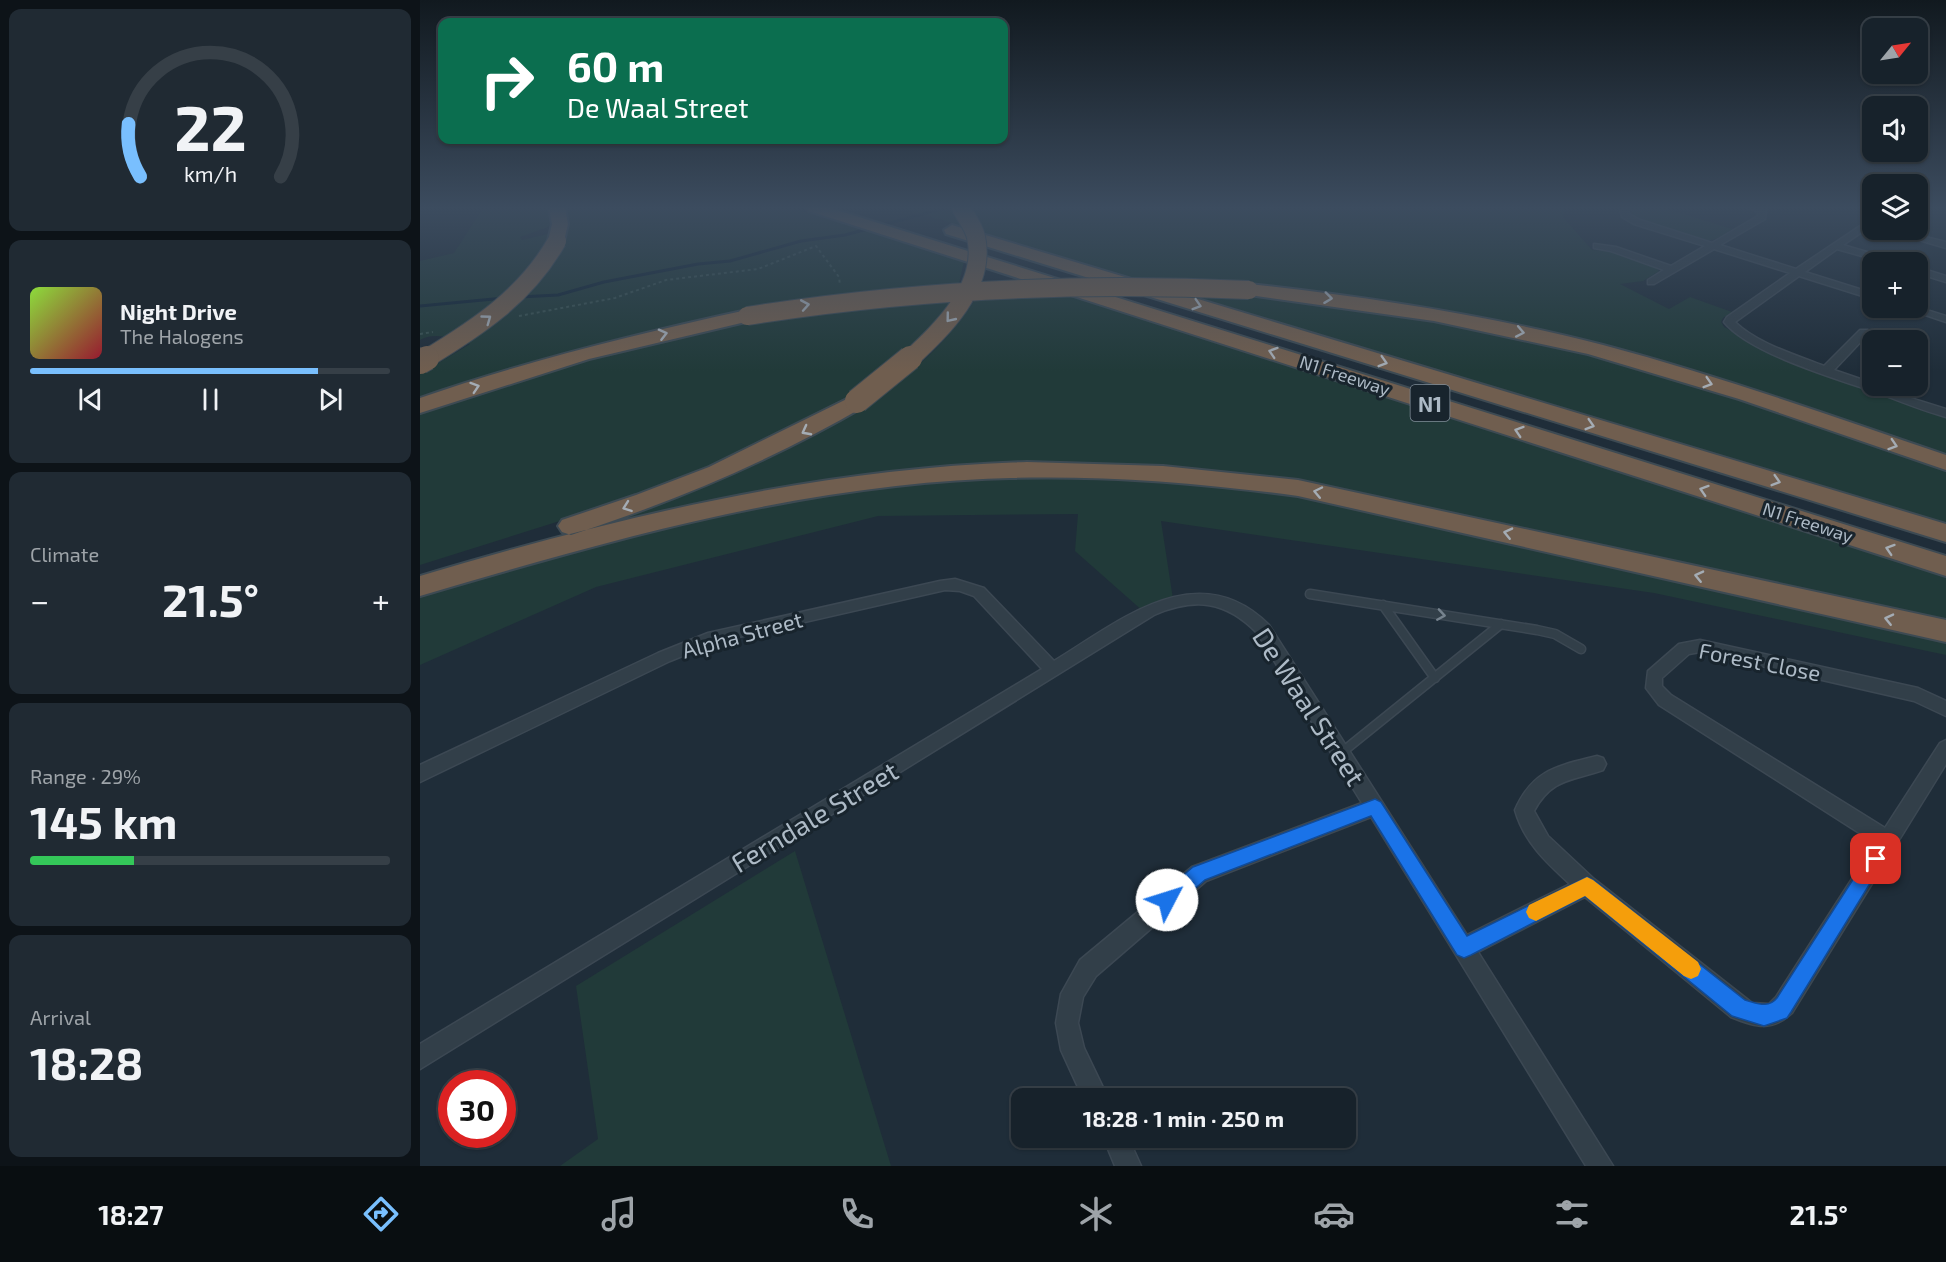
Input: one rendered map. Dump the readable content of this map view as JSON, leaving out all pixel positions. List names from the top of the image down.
{
  "streets": {
    "highway": ["N1 Freeway", "N1"],
    "street": [
      "Alpha Street",
      "Forest Close",
      "De Waal Street",
      "Ferndale Street"
    ]
  },
  "crossings": [
    ["Alpha Street", "Ferndale Street"],
    ["De Waal Street", "Ferndale Street"]
  ],
  "north": "top right",
  "page": {
    "map_buttons": ["+", "−"],
    "turn": ["60 m", "De Waal Street"],
    "song": ["Night Drive", "The Halogens"],
    "tile": [
      "Climate",
      ["Range · 29%", "145 km"],
      ["Arrival", "18:28"]
    ],
    "heat": ["−", "21.5°", "+"],
    "limit": "30",
    "trip": "18:28 · 1 min · 250 m",
    "tabs": ["18:27", "21.5°"],
    "gauge": ["22", "km/h"]
  }
}
